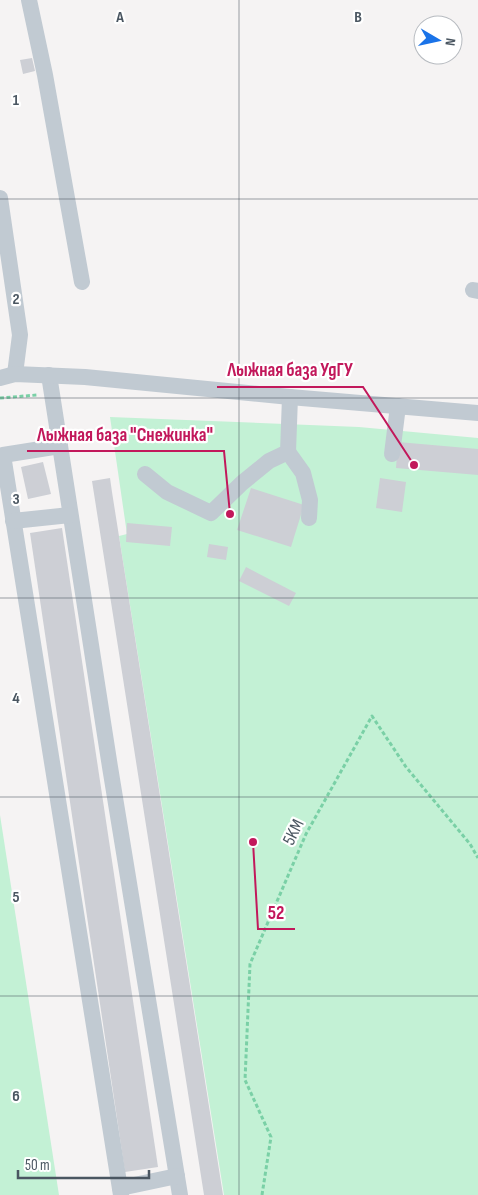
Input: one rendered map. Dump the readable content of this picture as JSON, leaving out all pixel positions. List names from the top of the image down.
{
  "streets": {
    "path": ["5KM"]
  },
  "places": ["Лыжная база УдГУ", "Лыжная база \"Снежинка\"", "52"],
  "scale_bar": "50 m",
  "north": "right",
  "grid": {
    "columns": ["A", "B"],
    "rows": [
      "1",
      "2",
      "3",
      "4",
      "5",
      "6"
    ]
  }
}
